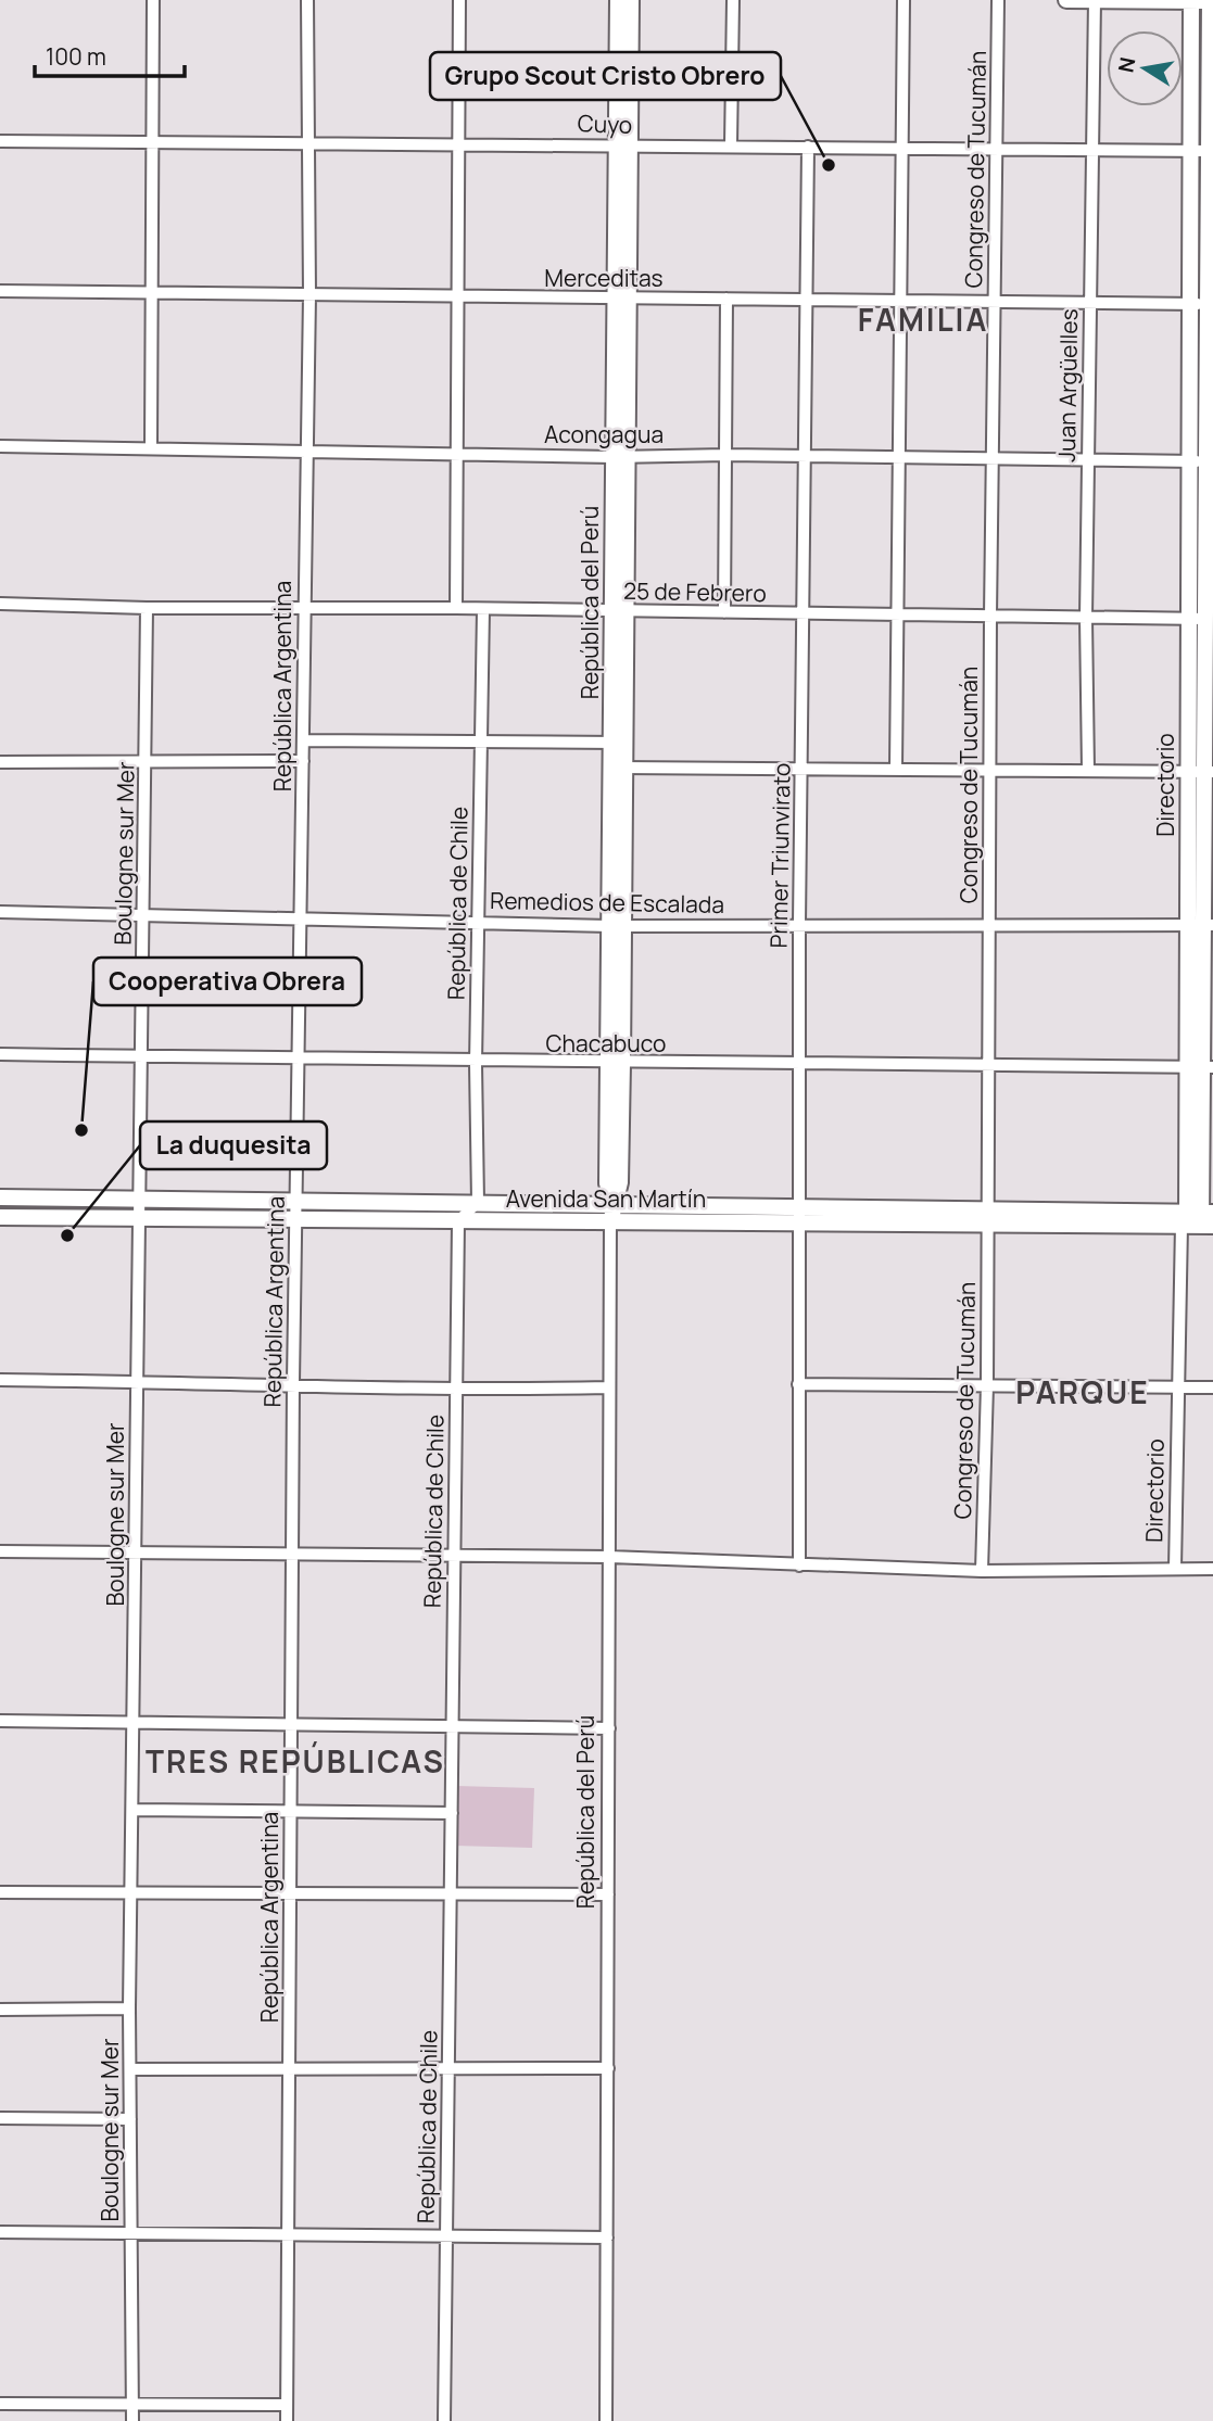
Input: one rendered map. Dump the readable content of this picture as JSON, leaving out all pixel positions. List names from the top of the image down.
{
  "streets": {
    "main road": ["República del Perú", "Directorio", "Avenida San Martín"],
    "street": [
      "Cuyo",
      "Congreso de Tucumán",
      "Merceditas",
      "Juan Argüelles",
      "Acongagua",
      "25 de Febrero",
      "República Argentina",
      "Boulogne sur Mer",
      "Primer Triunvirato",
      "Remedios de Escalada",
      "República de Chile",
      "Chacabuco"
    ]
  },
  "crossings": [
    ["Cuyo", "Congreso de Tucumán"],
    ["Cuyo", "Juan Argüelles"],
    ["Cuyo", "República del Perú"],
    ["Cuyo", "República Argentina"],
    ["Cuyo", "Directorio"],
    ["Cuyo", "Primer Triunvirato"],
    ["Congreso de Tucumán", "Merceditas"],
    ["Congreso de Tucumán", "Acongagua"],
    ["Congreso de Tucumán", "25 de Febrero"],
    ["Congreso de Tucumán", "Remedios de Escalada"],
    ["Congreso de Tucumán", "Chacabuco"],
    ["Congreso de Tucumán", "Avenida San Martín"],
    ["Merceditas", "Juan Argüelles"],
    ["Merceditas", "República del Perú"],
    ["Merceditas", "República Argentina"],
    ["Merceditas", "Directorio"],
    ["Merceditas", "Primer Triunvirato"],
    ["Juan Argüelles", "Acongagua"],
    ["Juan Argüelles", "25 de Febrero"],
    ["Acongagua", "República del Perú"],
    ["Acongagua", "República Argentina"],
    ["Acongagua", "Directorio"],
    ["Acongagua", "Primer Triunvirato"],
    ["25 de Febrero", "República del Perú"],
    ["25 de Febrero", "República Argentina"],
    ["25 de Febrero", "Directorio"],
    ["25 de Febrero", "Boulogne sur Mer"],
    ["25 de Febrero", "Primer Triunvirato"],
    ["25 de Febrero", "República de Chile"],
    ["República del Perú", "Remedios de Escalada"],
    ["República del Perú", "Chacabuco"],
    ["República del Perú", "Avenida San Martín"],
    ["República Argentina", "Remedios de Escalada"],
    ["República Argentina", "Chacabuco"],
    ["República Argentina", "Avenida San Martín"],
    ["Directorio", "Remedios de Escalada"],
    ["Directorio", "Chacabuco"],
    ["Directorio", "Avenida San Martín"],
    ["Boulogne sur Mer", "Remedios de Escalada"],
    ["Boulogne sur Mer", "Chacabuco"],
    ["Boulogne sur Mer", "Avenida San Martín"],
    ["Primer Triunvirato", "Remedios de Escalada"],
    ["Primer Triunvirato", "Chacabuco"],
    ["Primer Triunvirato", "Avenida San Martín"],
    ["Remedios de Escalada", "República de Chile"],
    ["República de Chile", "Chacabuco"],
    ["República de Chile", "Avenida San Martín"]
  ],
  "districts": ["FAMILIA", "PARQUE", "TRES REPÚBLICAS"],
  "places": ["Grupo Scout Cristo Obrero", "Cooperativa Obrera", "La duquesita"],
  "scale_bar": "100 m",
  "north": "left"
}
